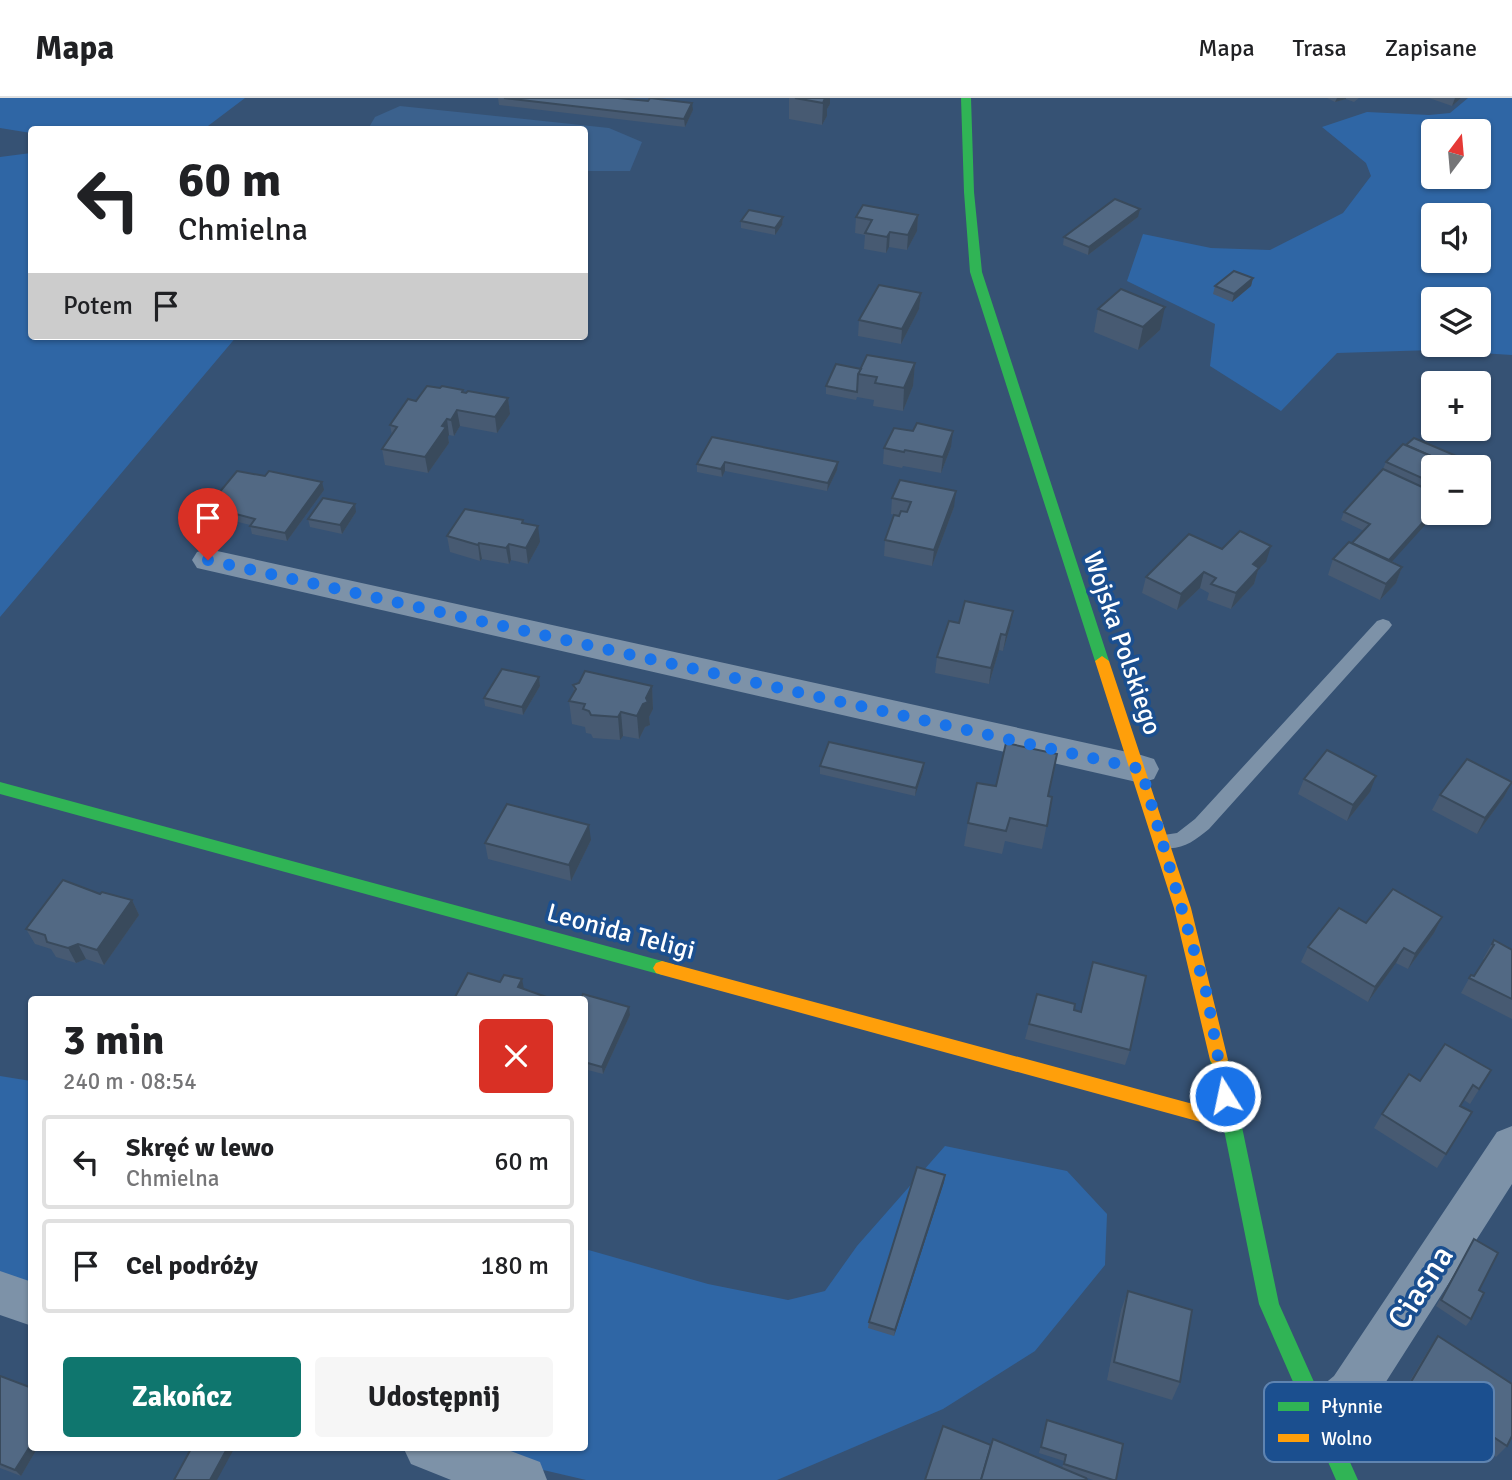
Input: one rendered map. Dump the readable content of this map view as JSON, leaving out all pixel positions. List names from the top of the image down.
{
  "streets": {
    "street": ["Wojska Polskiego", "Leonida Teligi", "Ciasna"]
  },
  "crossings": [
    ["Wojska Polskiego", "Leonida Teligi"]
  ],
  "legend": ["Płynnie", "Wolno"],
  "north": "top",
  "page": {
    "header": "Mapa",
    "nav": ["Mapa", "Trasa", "Zapisane"],
    "map_buttons": ["+", "−"],
    "turn": ["60 m", "Chmielna"],
    "then": "Potem",
    "heading": ["3 min", "240 m · 08:54"],
    "list": [
      {
        "name": "Skręć w lewo",
        "note": "Chmielna",
        "value": "60 m"
      },
      {
        "name": "Cel podróży",
        "value": "180 m"
      }
    ],
    "buttons": ["Zakończ", "Udostępnij"]
  }
}
